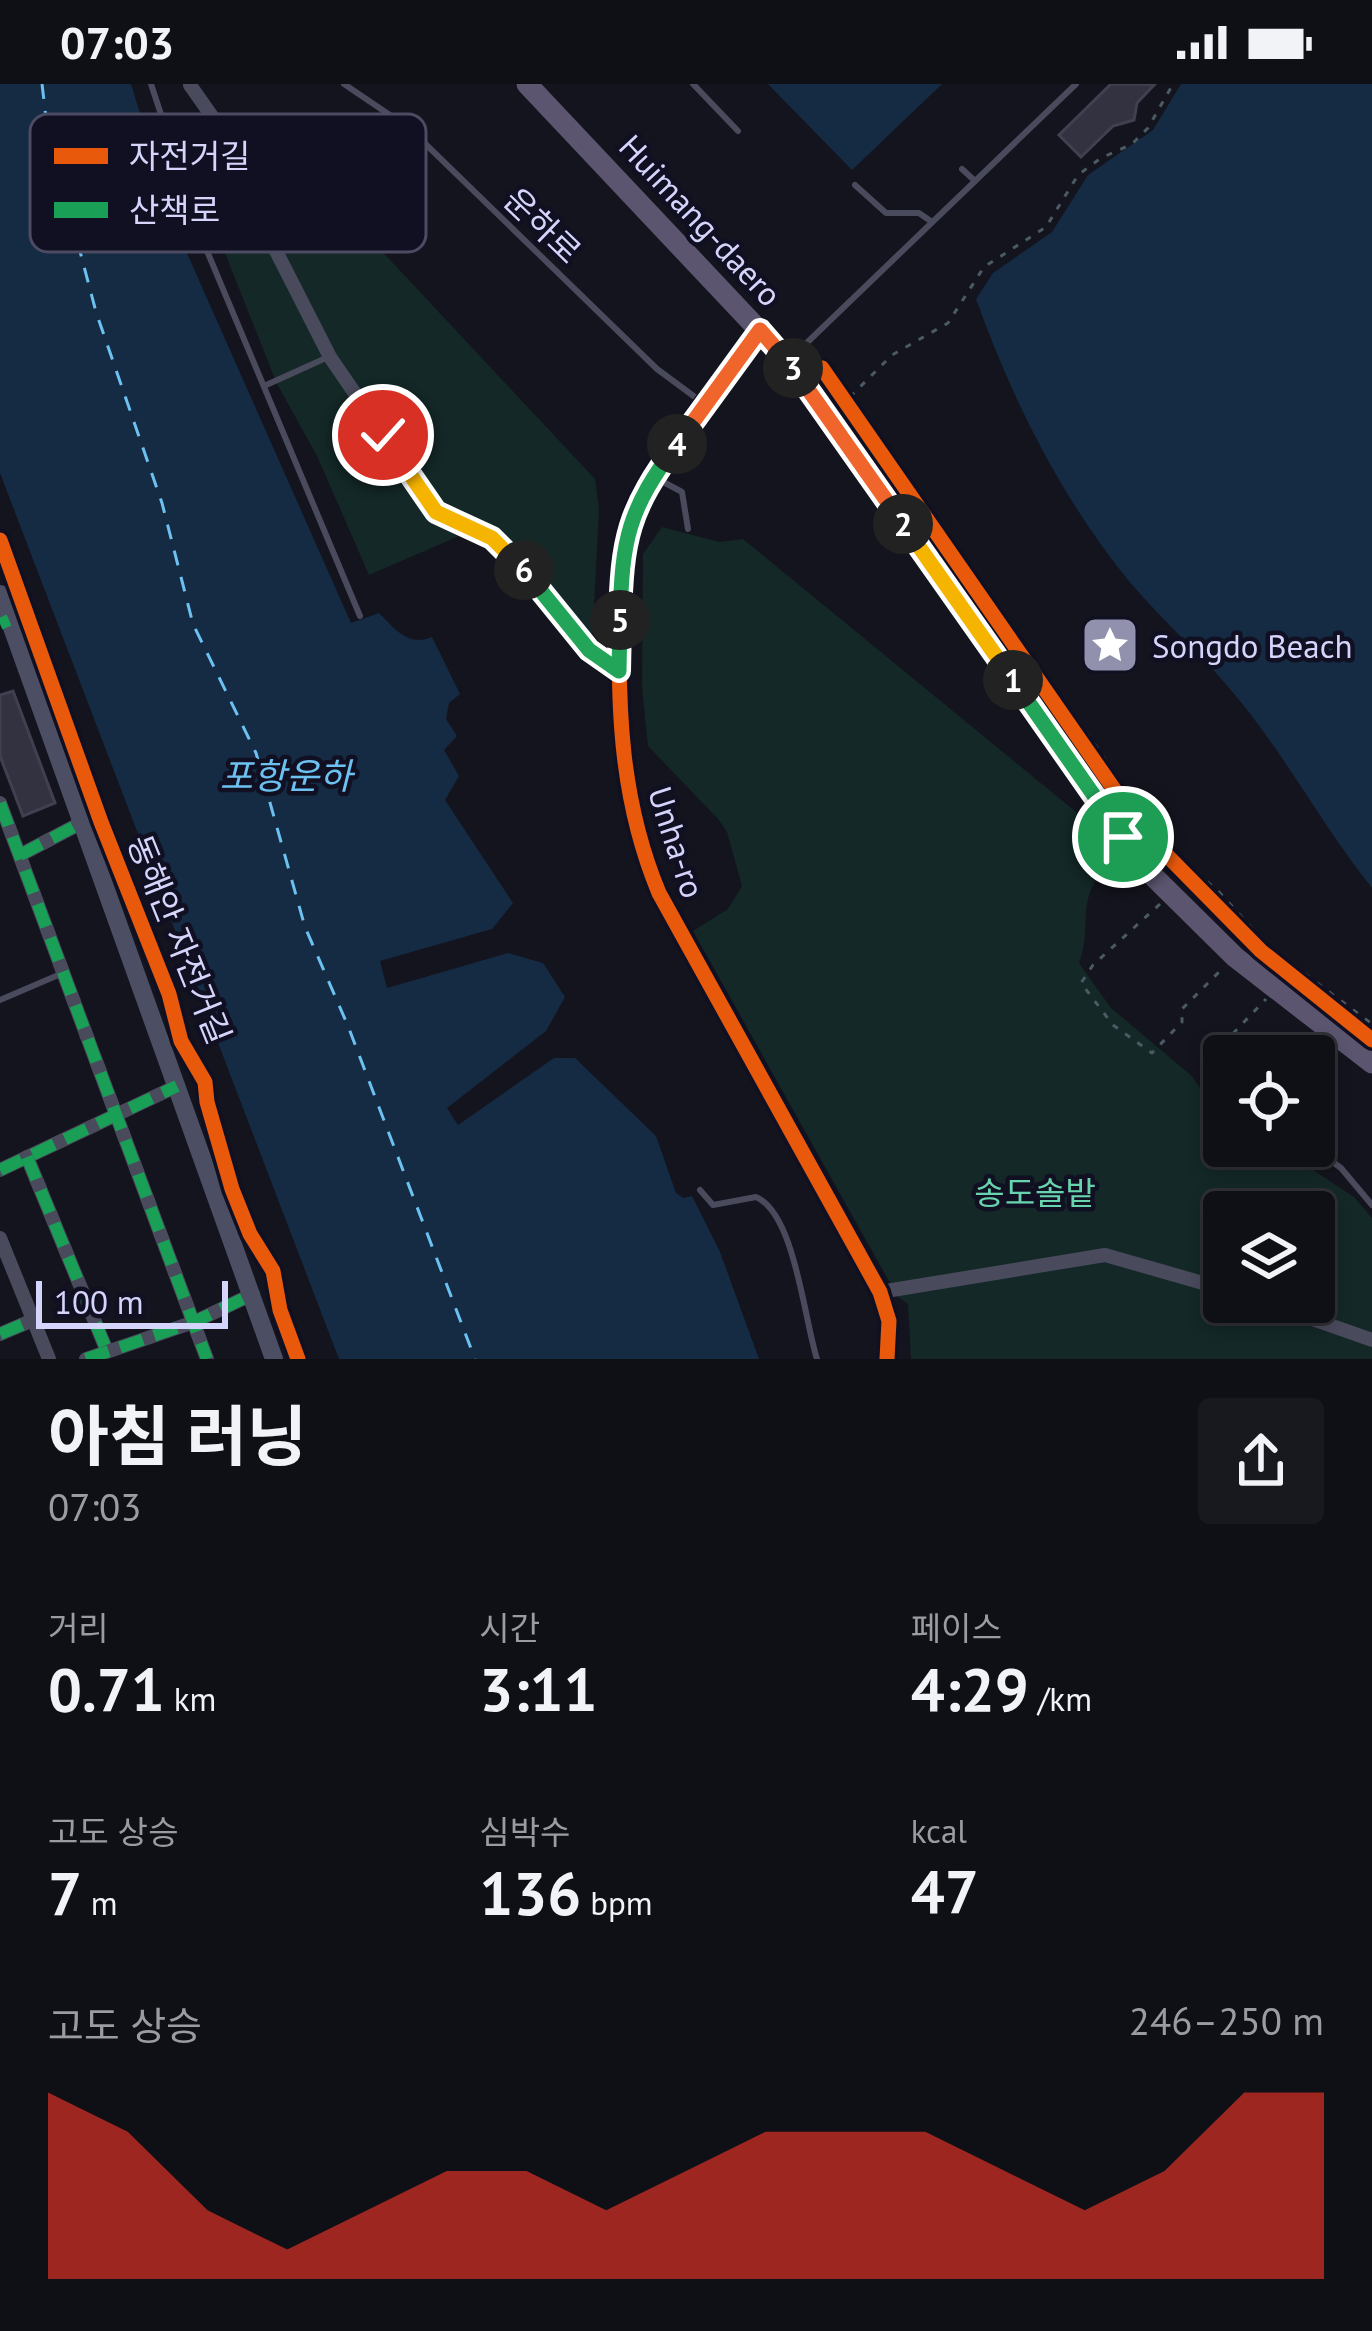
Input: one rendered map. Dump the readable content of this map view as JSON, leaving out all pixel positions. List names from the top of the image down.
{
  "streets": {
    "main road": ["Huimang-daero"],
    "street": ["Unha-ro"],
    "lane": ["운하로"],
    "cycle path": ["동해안 자전거길"]
  },
  "crossings": [
    ["Huimang-daero", "Unha-ro"],
    ["운하로", "Unha-ro"]
  ],
  "water": ["포항운하"],
  "parks": ["송도솔밭"],
  "places": {
    "place": ["Songdo Beach"]
  },
  "legend": ["자전거길", "산책로"],
  "scale_bar": "100 m",
  "page": {
    "status": "07:03",
    "pins": [
      "3",
      "4",
      "2",
      "6",
      "5",
      "1"
    ],
    "scale": "100 m",
    "heading": ["아침 러닝", "07:03"],
    "stats": [
      ["거리", "0.71 km"],
      ["시간", "3:11"],
      ["페이스", "4:29 /km"],
      ["고도 상승", "7 m"],
      ["심박수", "136 bpm"],
      ["kcal", "47"]
    ],
    "chart": ["고도 상승", "246–250 m"]
  }
}
